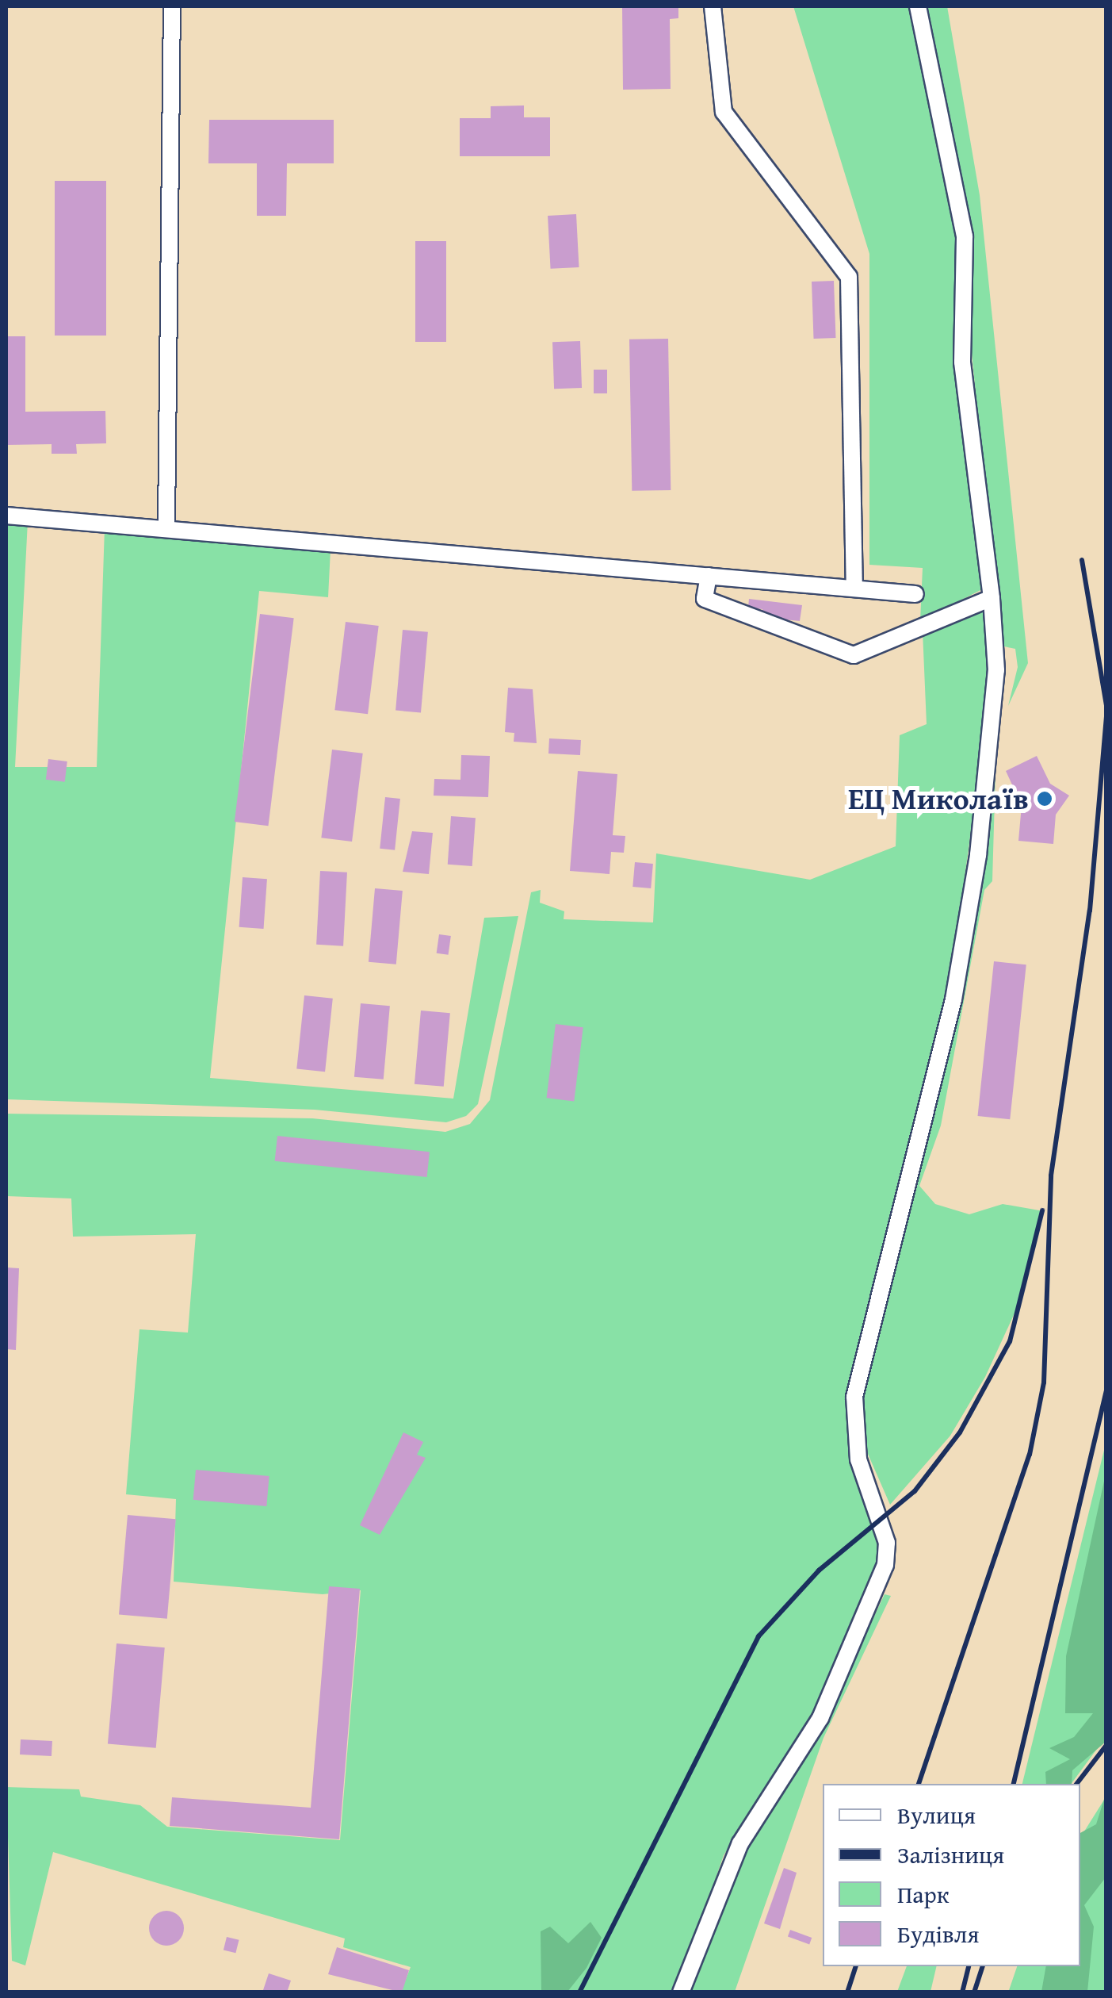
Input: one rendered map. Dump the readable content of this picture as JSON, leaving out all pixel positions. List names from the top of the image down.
{
  "places": ["ЕЦ Миколаїв"],
  "legend": [
    "Вулиця",
    "Залізниця",
    "Парк",
    "Будівля"
  ]
}
